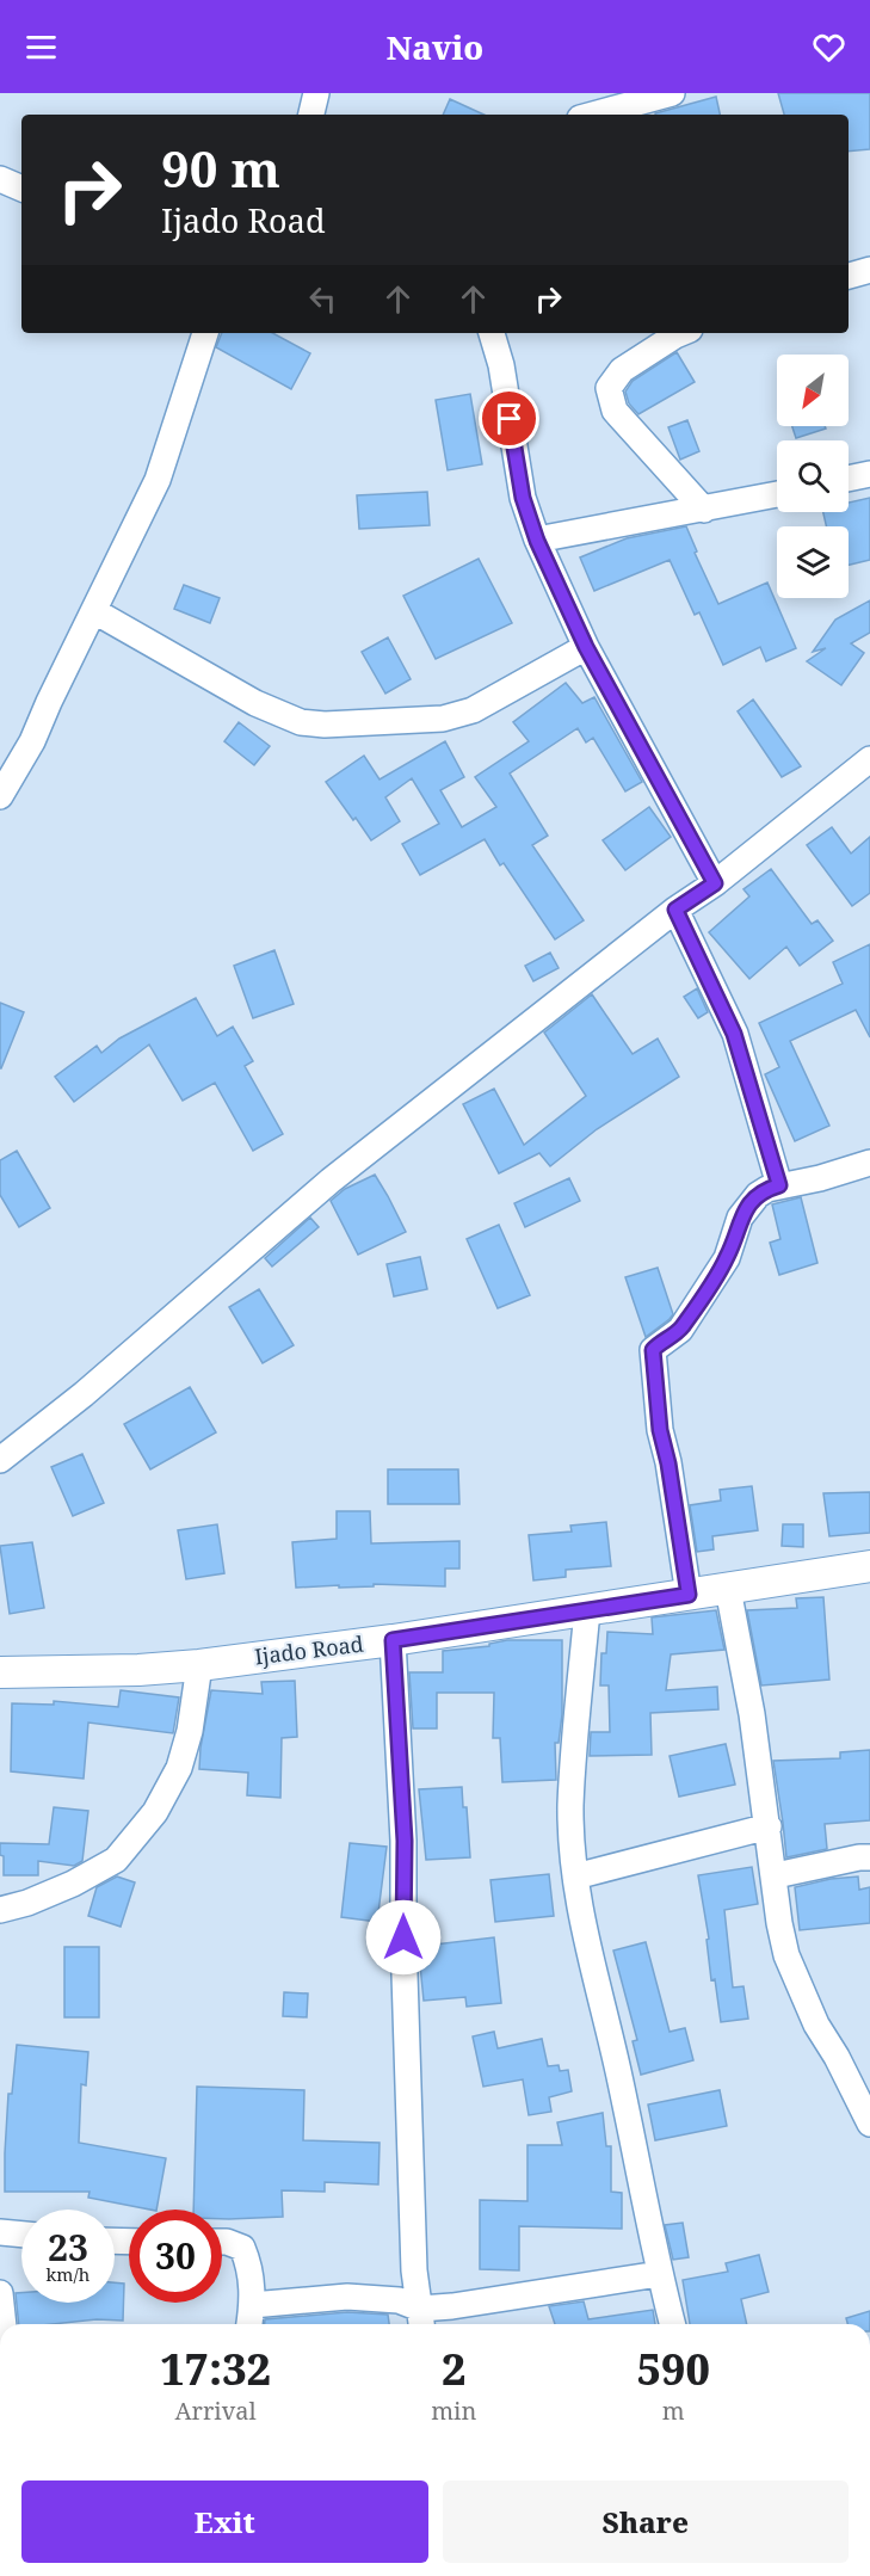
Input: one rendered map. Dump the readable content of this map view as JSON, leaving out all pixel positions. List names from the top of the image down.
{
  "streets": {
    "street": ["Ijado Road"]
  },
  "north": "bottom left",
  "page": {
    "header": "Navio",
    "turn": ["90 m", "Ijado Road"],
    "speed": "23 km/h",
    "limit": "30",
    "eta": [
      "17:32",
      "Arrival",
      "2",
      "min",
      "590",
      "m"
    ],
    "buttons": ["Exit", "Share"]
  }
}
